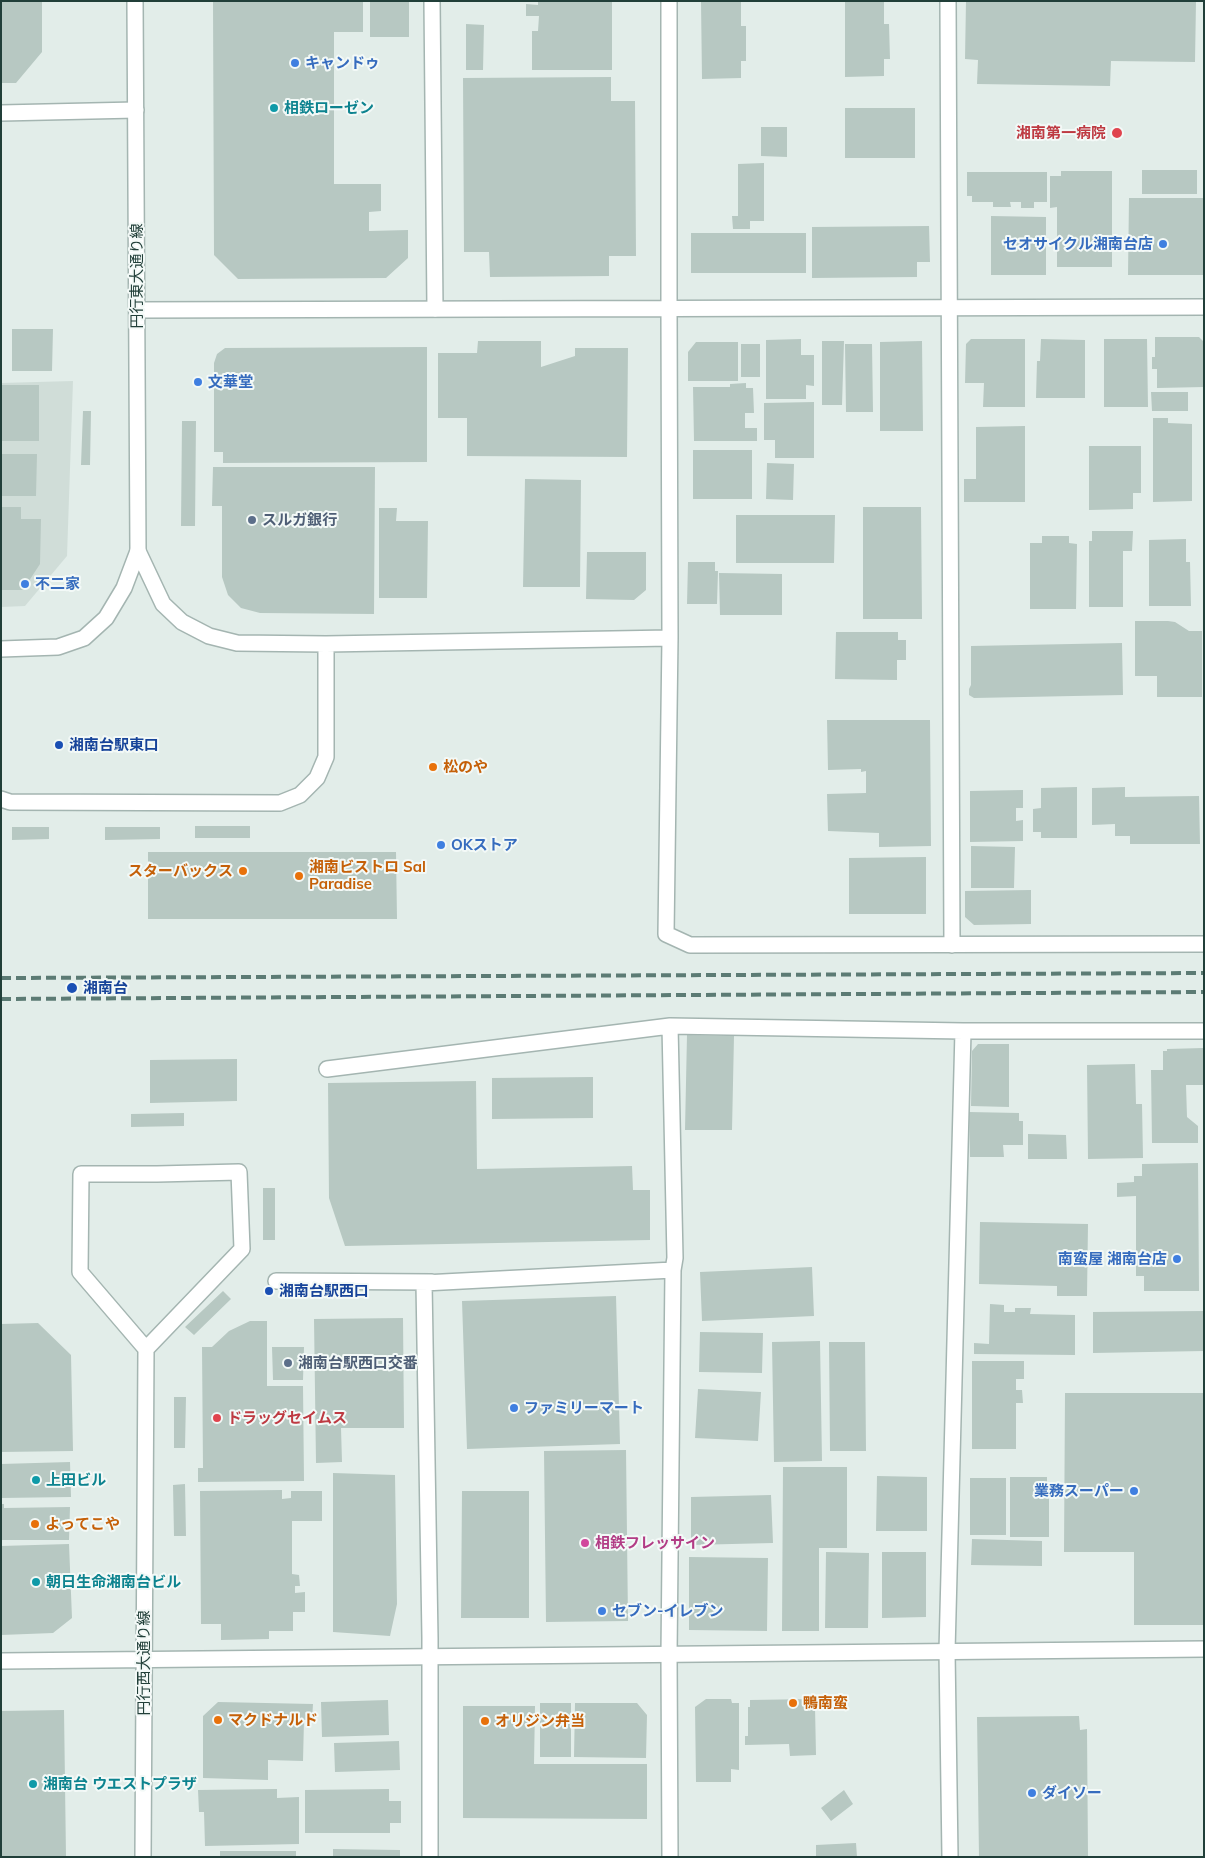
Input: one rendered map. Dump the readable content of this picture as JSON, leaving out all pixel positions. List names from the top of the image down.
{
  "streets": {
    "street": ["円行東大通り線", "円行西大通り線"]
  },
  "places": [
    "キャンドゥ",
    "相鉄ローゼン",
    "湘南第一病院",
    "セオサイクル湘南台店",
    "文華堂",
    "スルガ銀行",
    "不二家",
    "湘南台駅東口",
    "松のや",
    "OKストア",
    "スターバックス",
    "湘南ビストロ Sal Paradise",
    "湘南台",
    "南蛮屋 湘南台店",
    "湘南台駅西口",
    "湘南台駅西口交番",
    "ファミリーマート",
    "ドラッグセイムス",
    "上田ビル",
    "業務スーパー",
    "よってこや",
    "相鉄フレッサイン",
    "朝日生命湘南台ビル",
    "セブン-イレブン",
    "鴨南蛮",
    "マクドナルド",
    "オリジン弁当",
    "湘南台 ウエストプラザ",
    "ダイソー"
  ]
}
